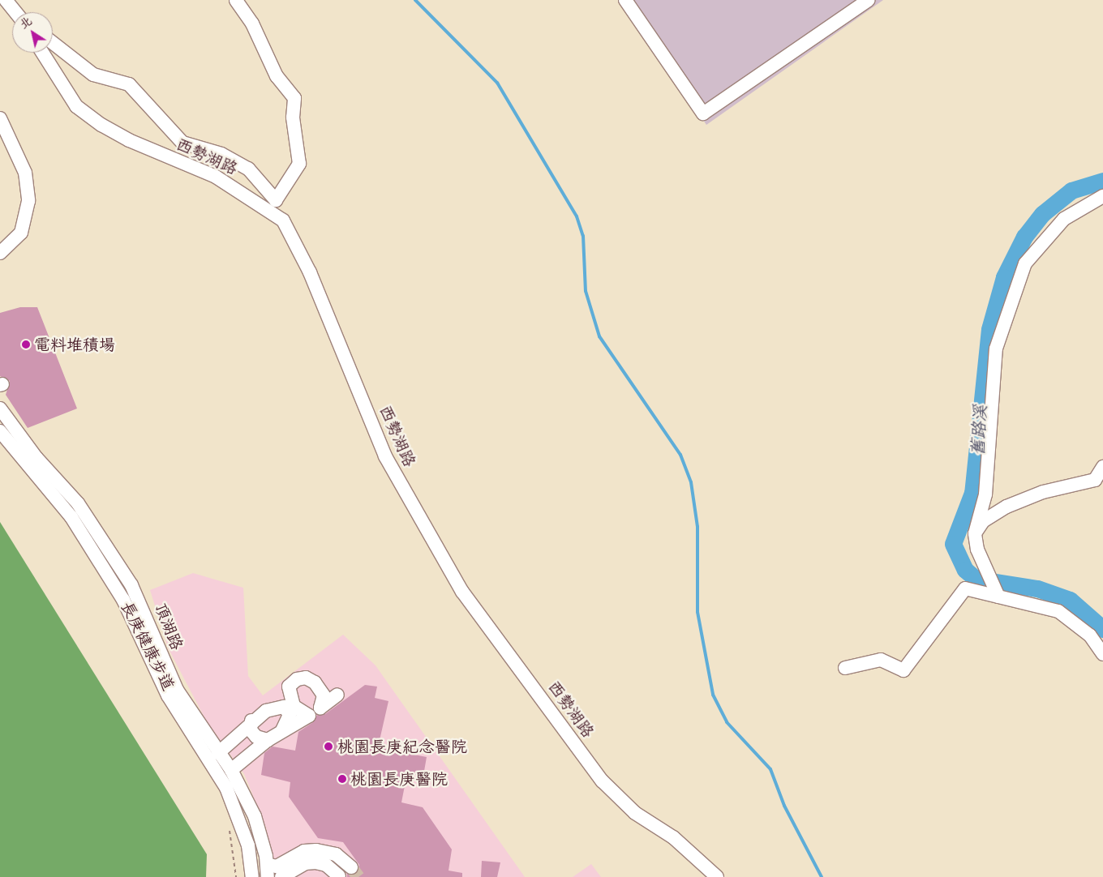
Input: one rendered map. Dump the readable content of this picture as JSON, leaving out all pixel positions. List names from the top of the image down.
{
  "streets": {
    "street": ["西勢湖路", "頂湖路"]
  },
  "water": ["舊路溪"],
  "places": ["電料堆積場", "桃園長庚紀念醫院", "桃園長庚醫院"],
  "north": "top left"
}
